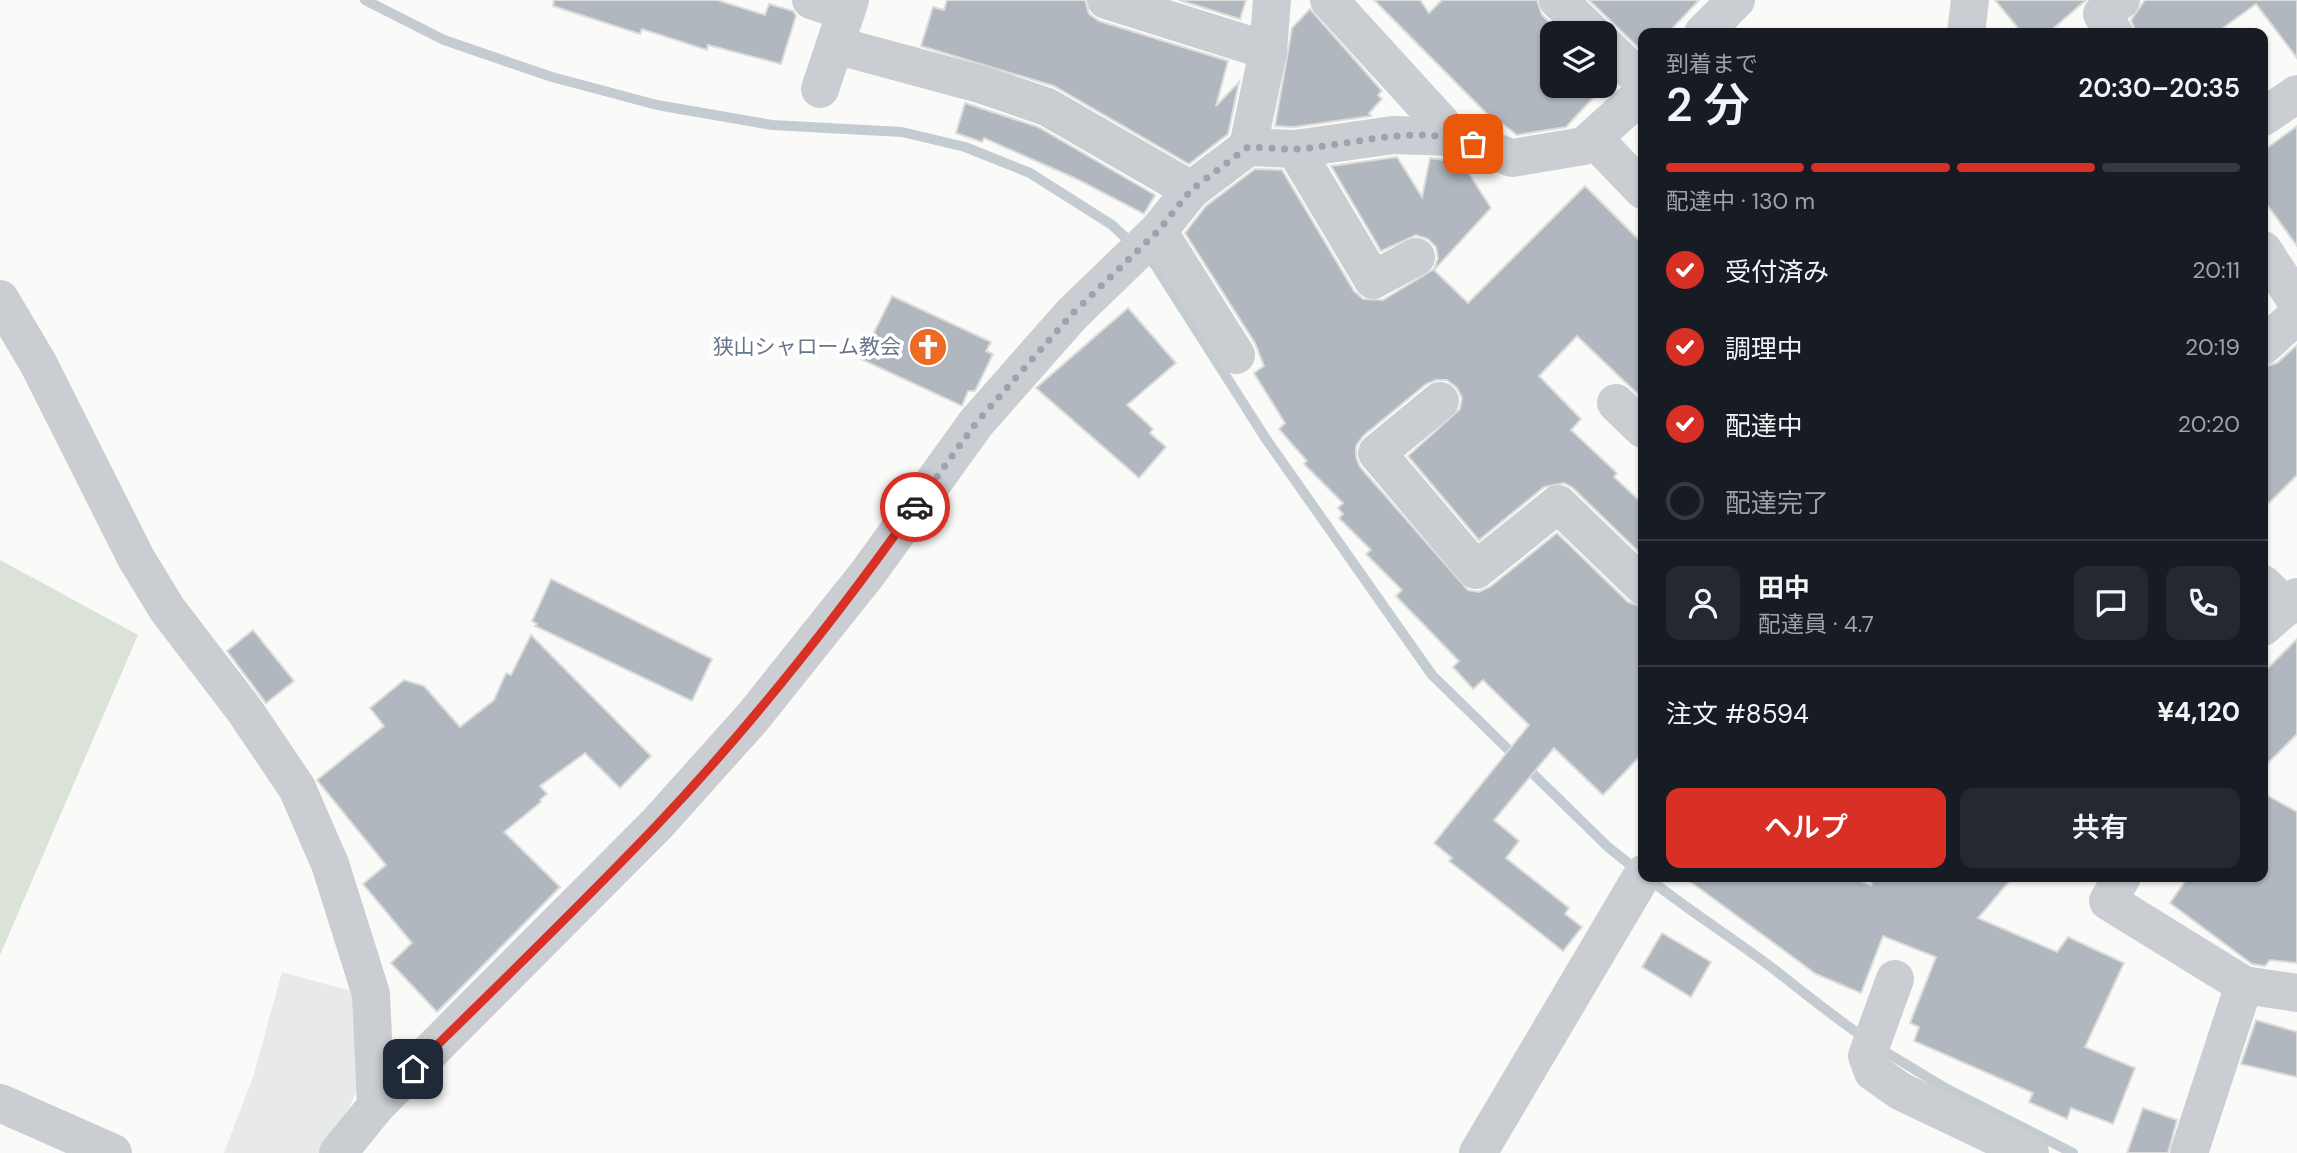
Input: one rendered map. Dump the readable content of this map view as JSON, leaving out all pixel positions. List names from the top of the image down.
{
  "places": {
    "church": ["狭山シャローム教会"]
  },
  "page": {
    "heading": ["2 分", "到着まで", "20:30–20:35"],
    "panel": [
      "田中",
      "配達員 · 4.7",
      "注文 #8594",
      "¥4,120"
    ],
    "bar": "配達中 · 130 m",
    "list": [
      ["受付済み", "20:11"],
      ["調理中", "20:19"],
      ["配達中", "20:20"],
      "配達完了"
    ],
    "buttons": ["ヘルプ", "共有"]
  }
}
